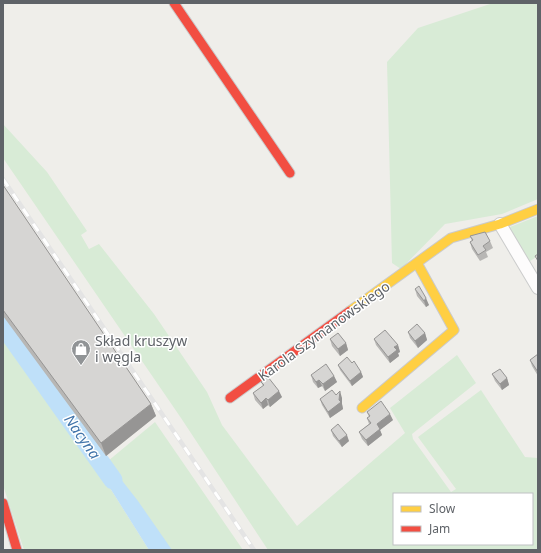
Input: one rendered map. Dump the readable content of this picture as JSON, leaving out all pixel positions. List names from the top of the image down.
{
  "streets": {
    "street": ["Karola Szymanowskiego"]
  },
  "water": ["Nacyna"],
  "places": {
    "shop": ["Skład kruszyw i węgla"]
  },
  "legend": ["Slow", "Jam"]
}
